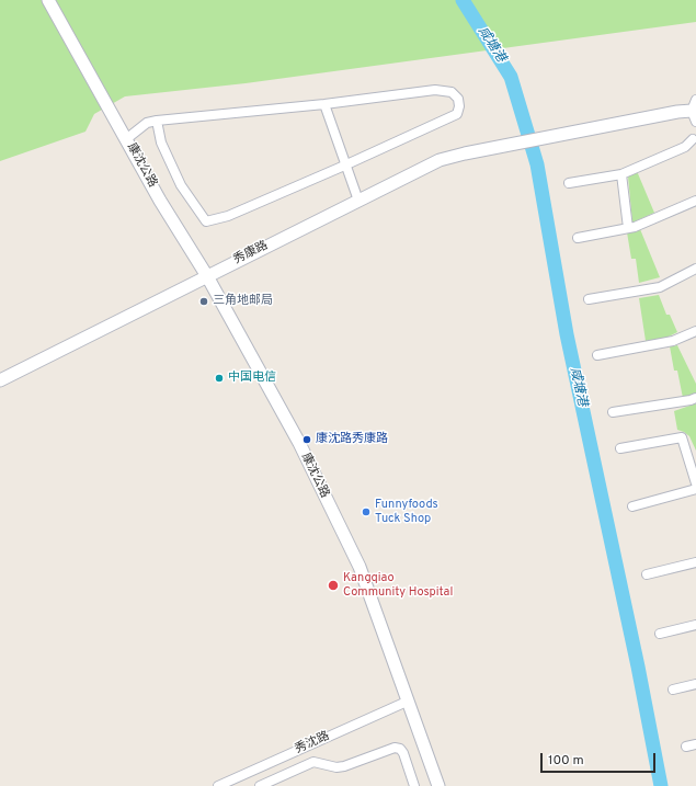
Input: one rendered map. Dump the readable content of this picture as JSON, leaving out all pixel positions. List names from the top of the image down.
{
  "streets": {
    "street": ["康沈公路", "秀康路", "秀沈路"]
  },
  "crossings": [
    ["康沈公路", "秀康路"],
    ["康沈公路", "秀沈路"]
  ],
  "water": ["咸塘港"],
  "places": [
    "三角地邮局",
    "中国电信",
    "康沈路秀康路",
    "Funnyfoods Tuck Shop",
    "Kangqiao Community Hospital"
  ],
  "scale_bar": "100 m"
}
